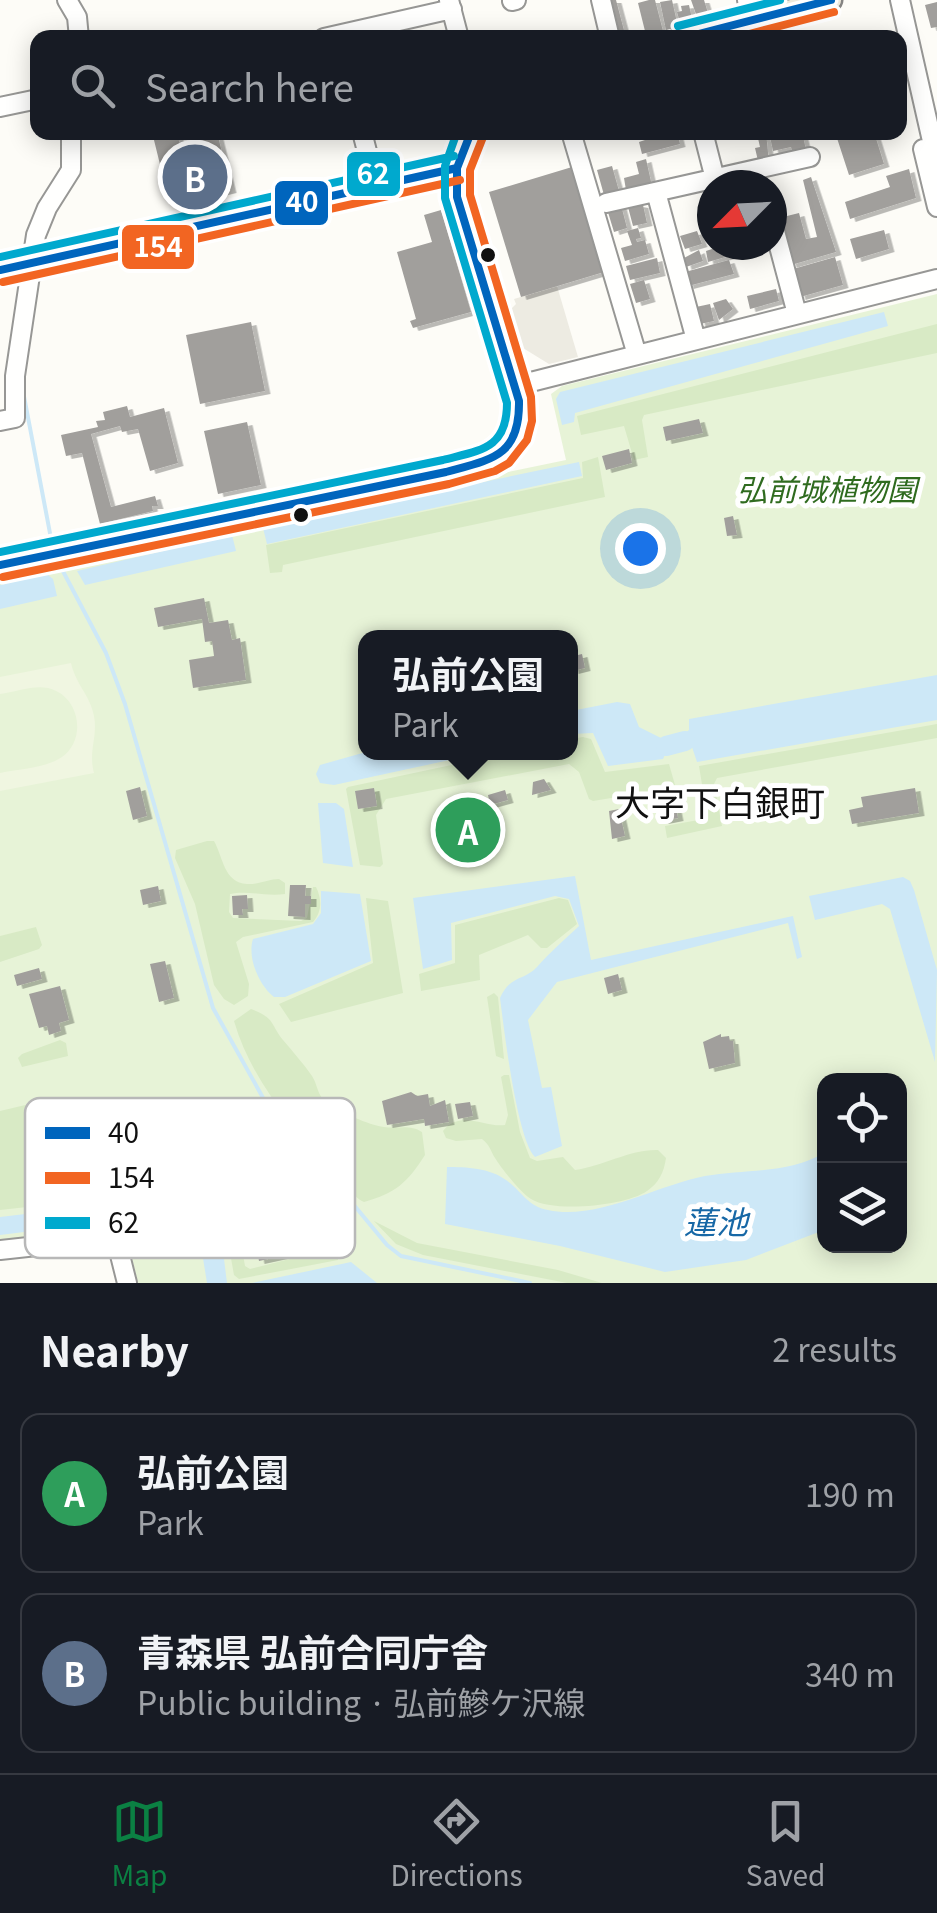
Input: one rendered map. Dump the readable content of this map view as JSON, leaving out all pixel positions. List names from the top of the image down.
{
  "districts": ["大字下白銀町"],
  "water": ["蓮池"],
  "parks": ["弘前城植物園"],
  "lines": ["transit line 40", "transit line 62", "transit line 154"],
  "legend": ["40", "154", "62"],
  "north": "bottom left",
  "page": {
    "search": "Search here",
    "pins": ["B", "A"],
    "popup": ["弘前公園", "Park"],
    "heading": ["Nearby", "2 results"],
    "list": [
      {
        "mark": "A",
        "name": "弘前公園",
        "note": "Park",
        "value": "190 m"
      },
      {
        "mark": "B",
        "name": "青森県 弘前合同庁舎",
        "note": "Public building · 弘前鰺ケ沢線",
        "value": "340 m"
      }
    ],
    "nav": ["Map", "Directions", "Saved"]
  }
}
